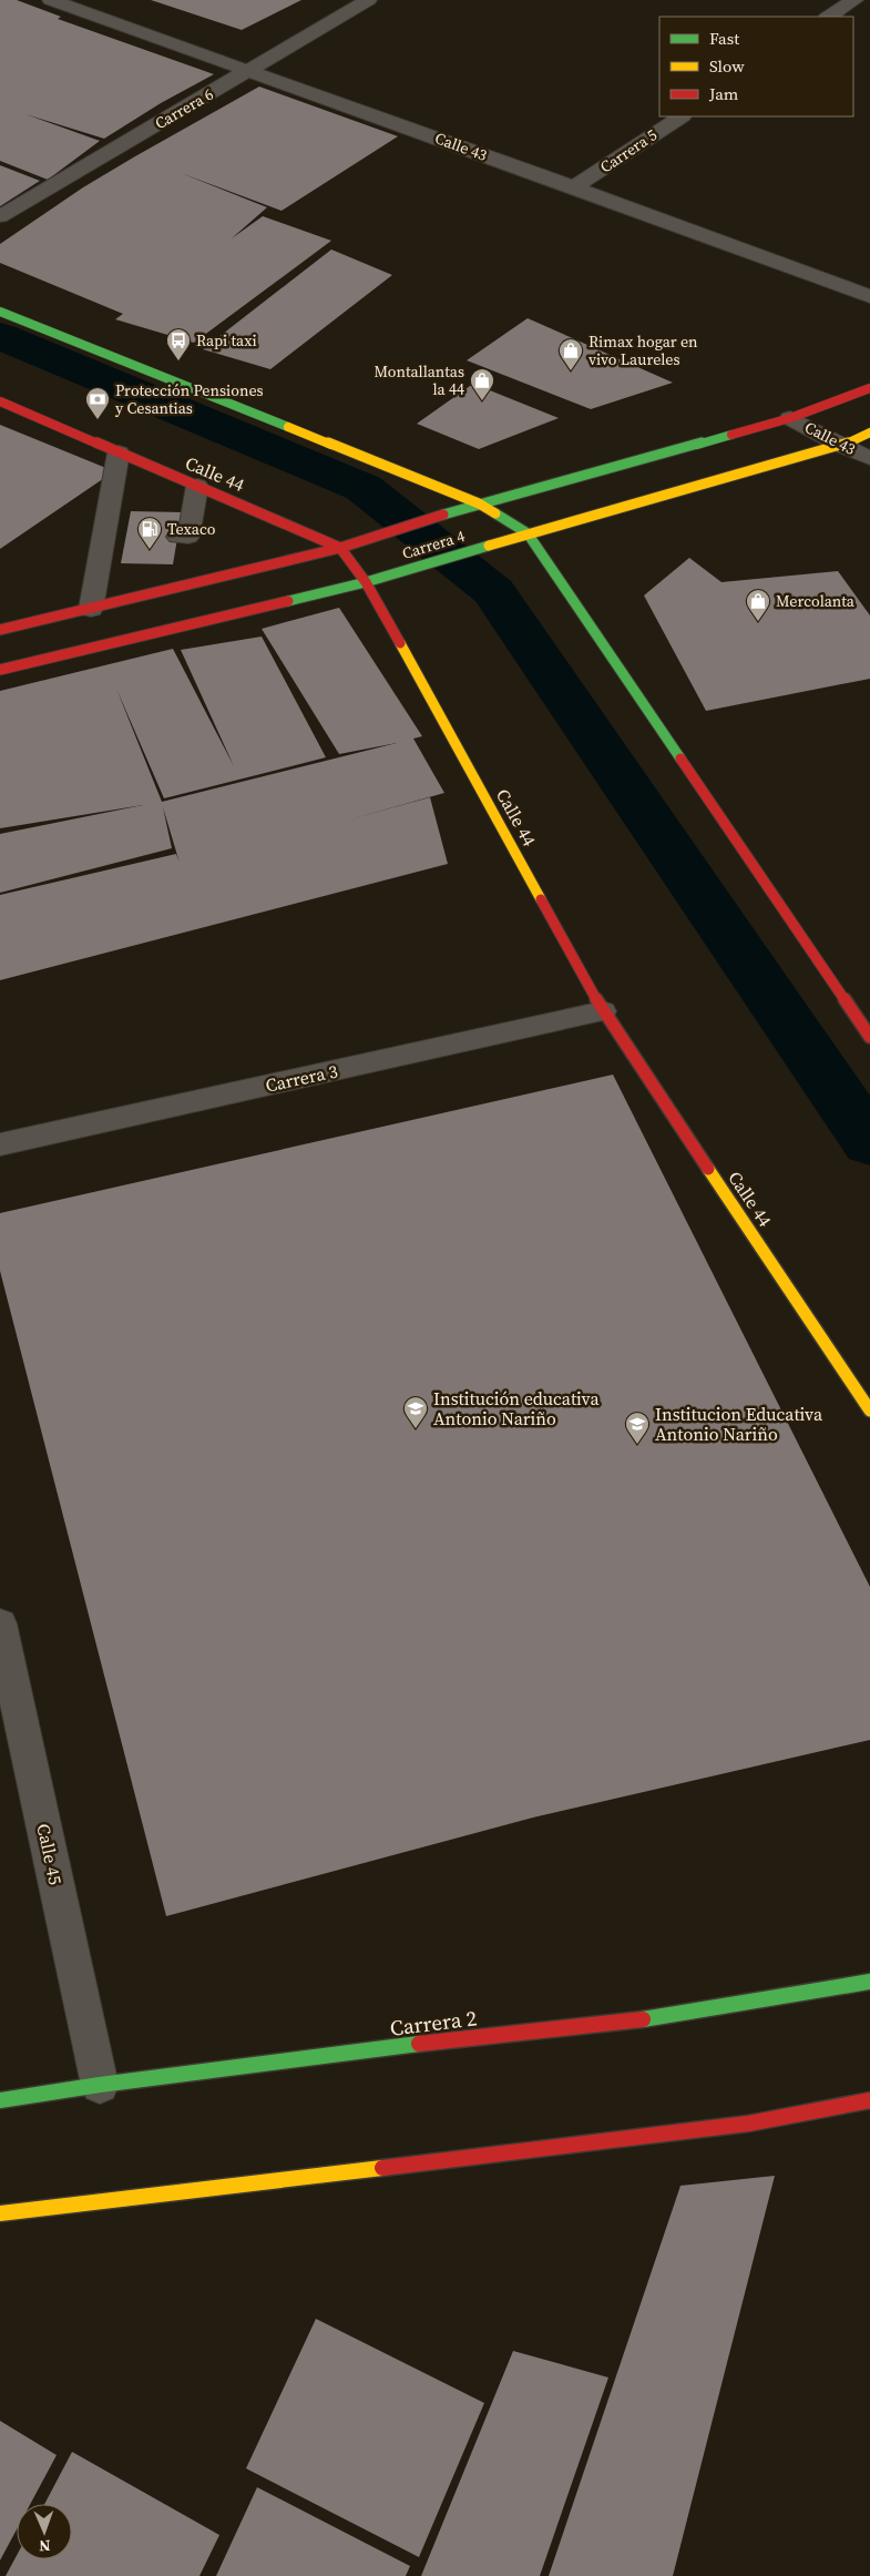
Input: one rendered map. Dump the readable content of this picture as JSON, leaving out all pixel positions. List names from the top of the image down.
{
  "streets": {
    "street": [
      "Carrera 6",
      "Calle 43",
      "Carrera 5",
      "Calle 44",
      "Carrera 4",
      "Carrera 3",
      "Calle 45",
      "Carrera 2"
    ]
  },
  "crossings": [
    ["Carrera 6", "Calle 43"],
    ["Calle 43", "Carrera 5"],
    ["Calle 43", "Carrera 4"],
    ["Calle 44", "Carrera 4"],
    ["Calle 44", "Carrera 3"],
    ["Calle 45", "Carrera 2"]
  ],
  "places": {
    "bus stop": ["Rapi taxi"],
    "shop": ["Rimax hogar en vivo Laureles", "Montallantas la 44", "Mercolanta"],
    "bank": ["Protección Pensiones y Cesantias"],
    "fuel station": ["Texaco"],
    "school or university": ["Institución educativa Antonio Nariño", "Institucion Educativa Antonio Nariño"]
  },
  "legend": ["Fast", "Slow", "Jam"],
  "north": "bottom"
}
